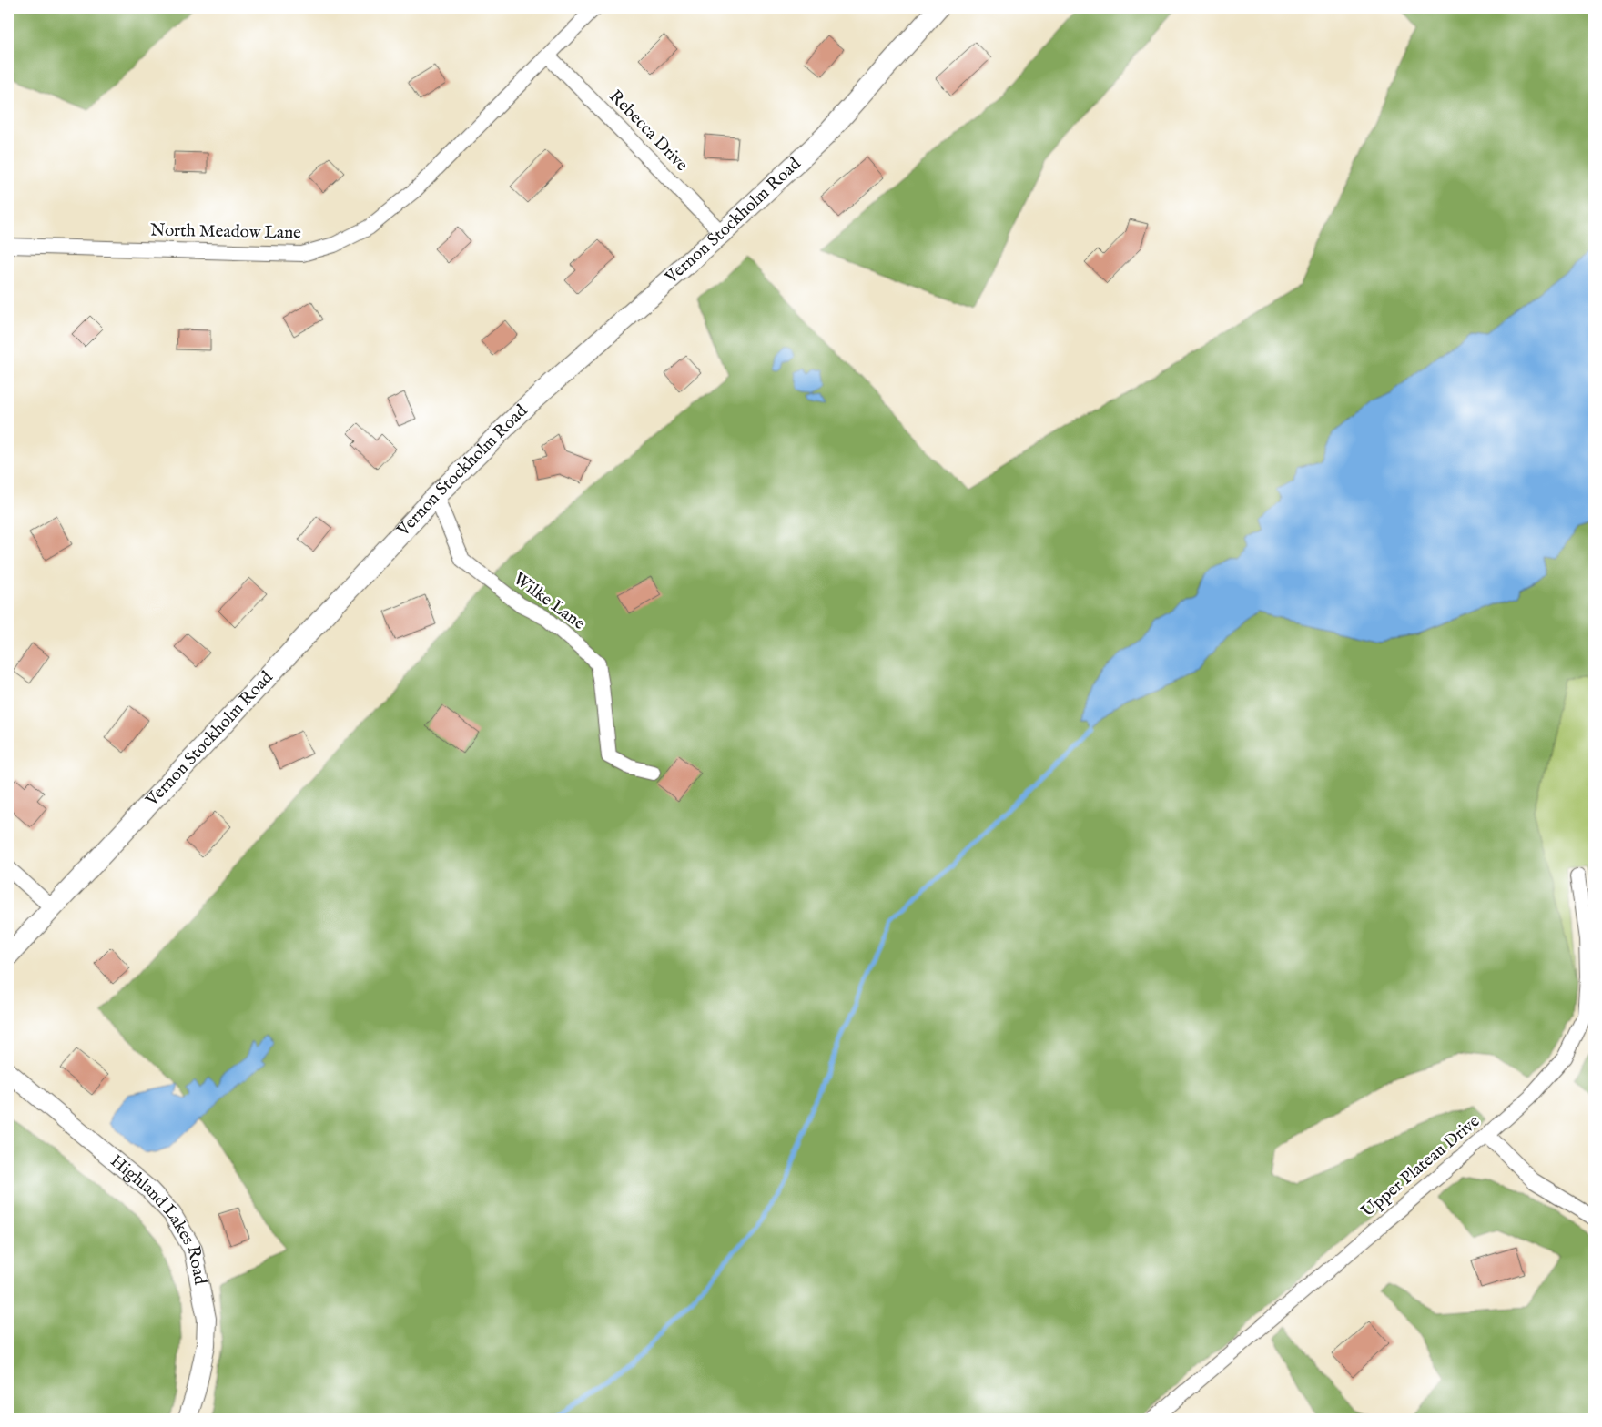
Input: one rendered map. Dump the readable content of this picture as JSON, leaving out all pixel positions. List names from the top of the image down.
{
  "streets": {
    "main road": ["Vernon Stockholm Road"],
    "street": [
      "Rebecca Drive",
      "North Meadow Lane",
      "Wilke Lane",
      "Upper Plateau Drive",
      "Highland Lakes Road"
    ]
  },
  "crossings": [
    ["Rebecca Drive", "Vernon Stockholm Road"],
    ["Rebecca Drive", "North Meadow Lane"],
    ["Vernon Stockholm Road", "Wilke Lane"]
  ]
}
